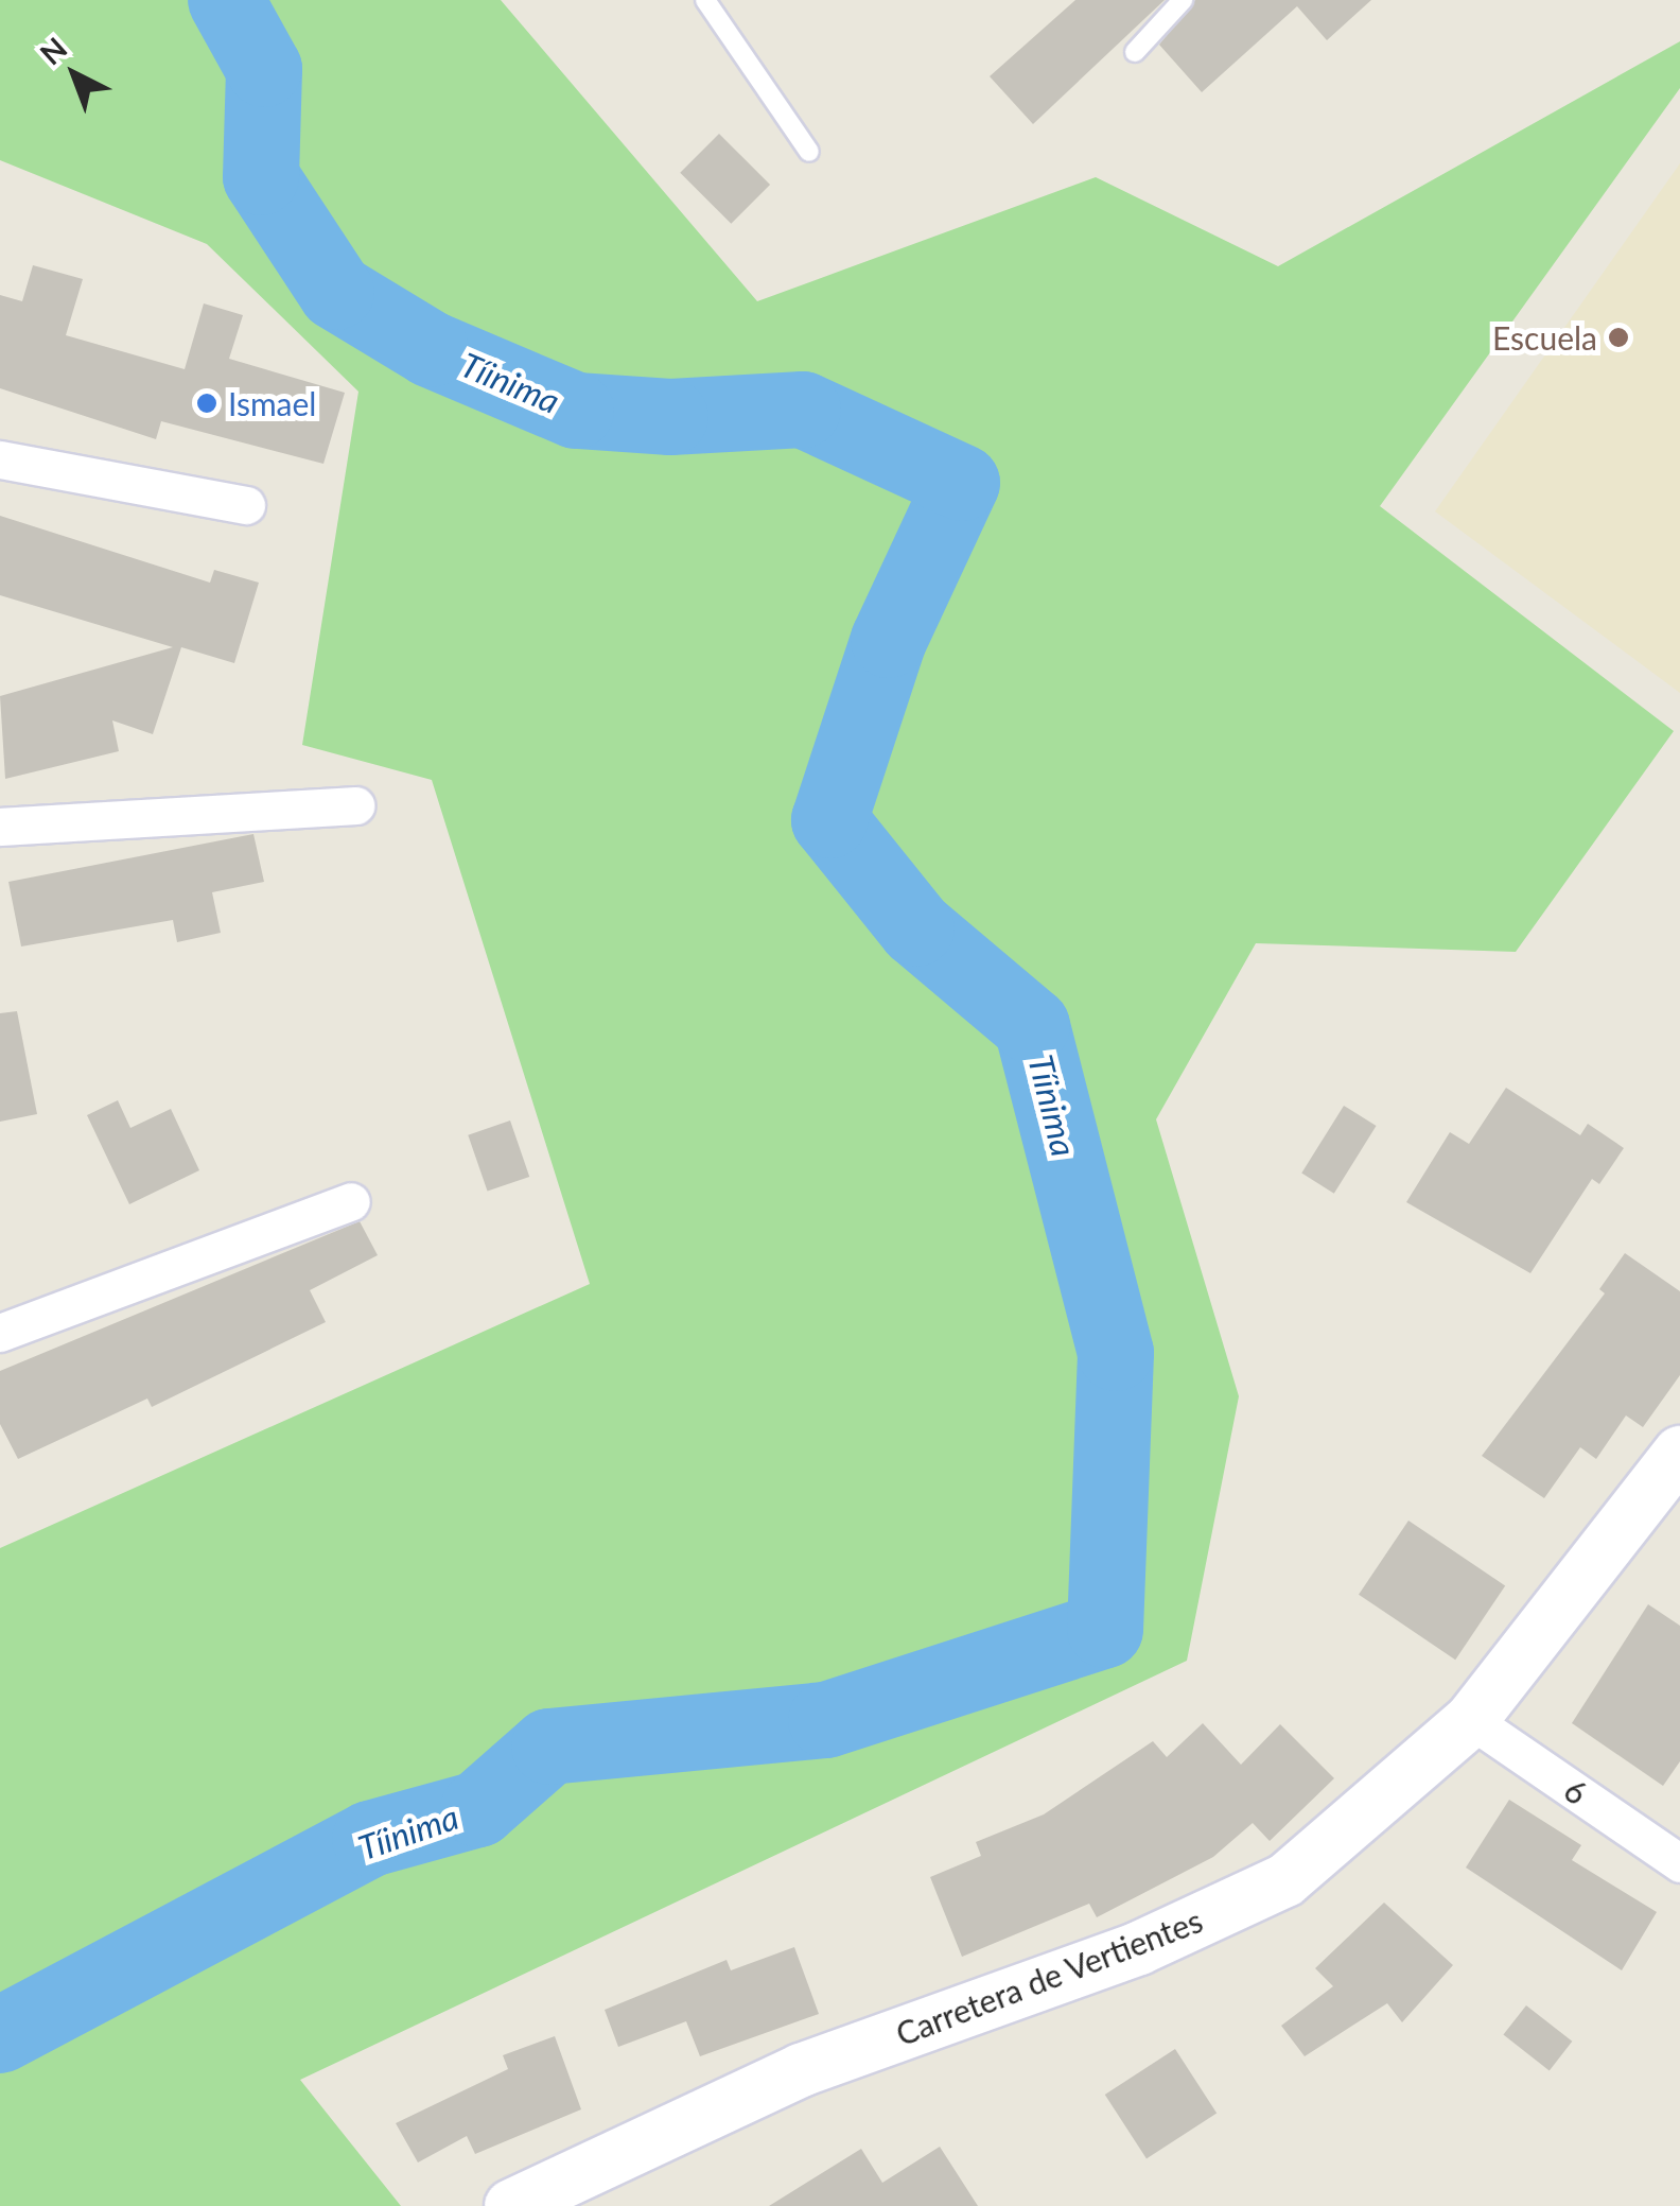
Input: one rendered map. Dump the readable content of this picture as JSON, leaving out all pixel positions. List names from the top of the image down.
{
  "streets": {
    "main road": ["Carretera de Vertientes"],
    "street": ["6"]
  },
  "crossings": [
    ["6", "Carretera de Vertientes"]
  ],
  "water": ["Tíinima"],
  "places": ["Escuela", "Ismael"],
  "north": "top left"
}
